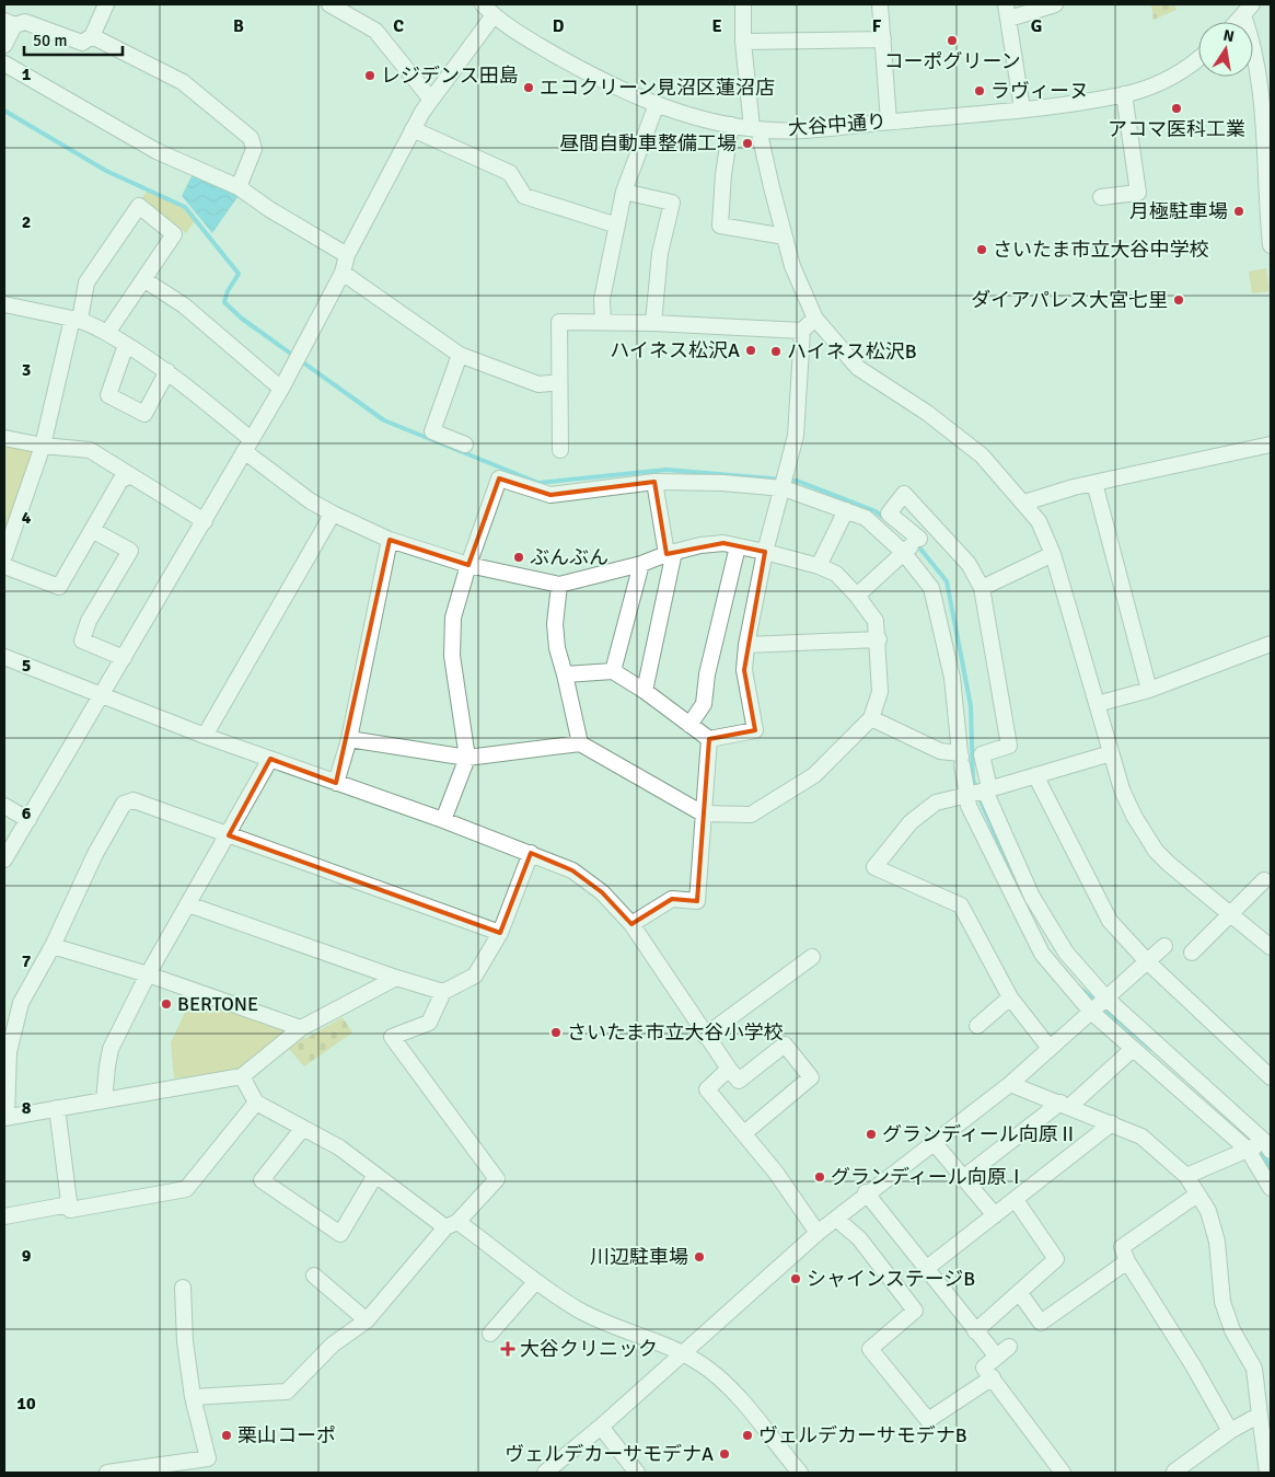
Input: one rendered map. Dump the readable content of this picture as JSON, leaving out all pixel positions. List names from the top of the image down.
{
  "streets": {
    "street": ["大谷中通り"]
  },
  "places": {
    "other": [
      "コーポグリーン",
      "レジデンス田島",
      "エコクリーン見沼区蓮沼店",
      "ラヴィーヌ",
      "アコマ医科工業",
      "昼間自動車整備工場",
      "月極駐車場",
      "さいたま市立大谷中学校",
      "ダイアパレス大宮七里",
      "ハイネス松沢A",
      "ハイネス松沢B",
      "ぶんぶん",
      "BERTONE",
      "さいたま市立大谷小学校",
      "グランディール向原Ⅱ",
      "グランディール向原Ⅰ",
      "川辺駐車場",
      "シャインステージB",
      "栗山コーポ",
      "ヴェルデカーサモデナB",
      "ヴェルデカーサモデナA"
    ],
    "health": ["大谷クリニック"]
  },
  "scale_bar": "50 m",
  "north": "top",
  "grid": {
    "columns": [
      "B",
      "C",
      "D",
      "E",
      "F",
      "G"
    ],
    "rows": [
      "1",
      "2",
      "3",
      "4",
      "5",
      "6",
      "7",
      "8",
      "9",
      "10"
    ]
  }
}
